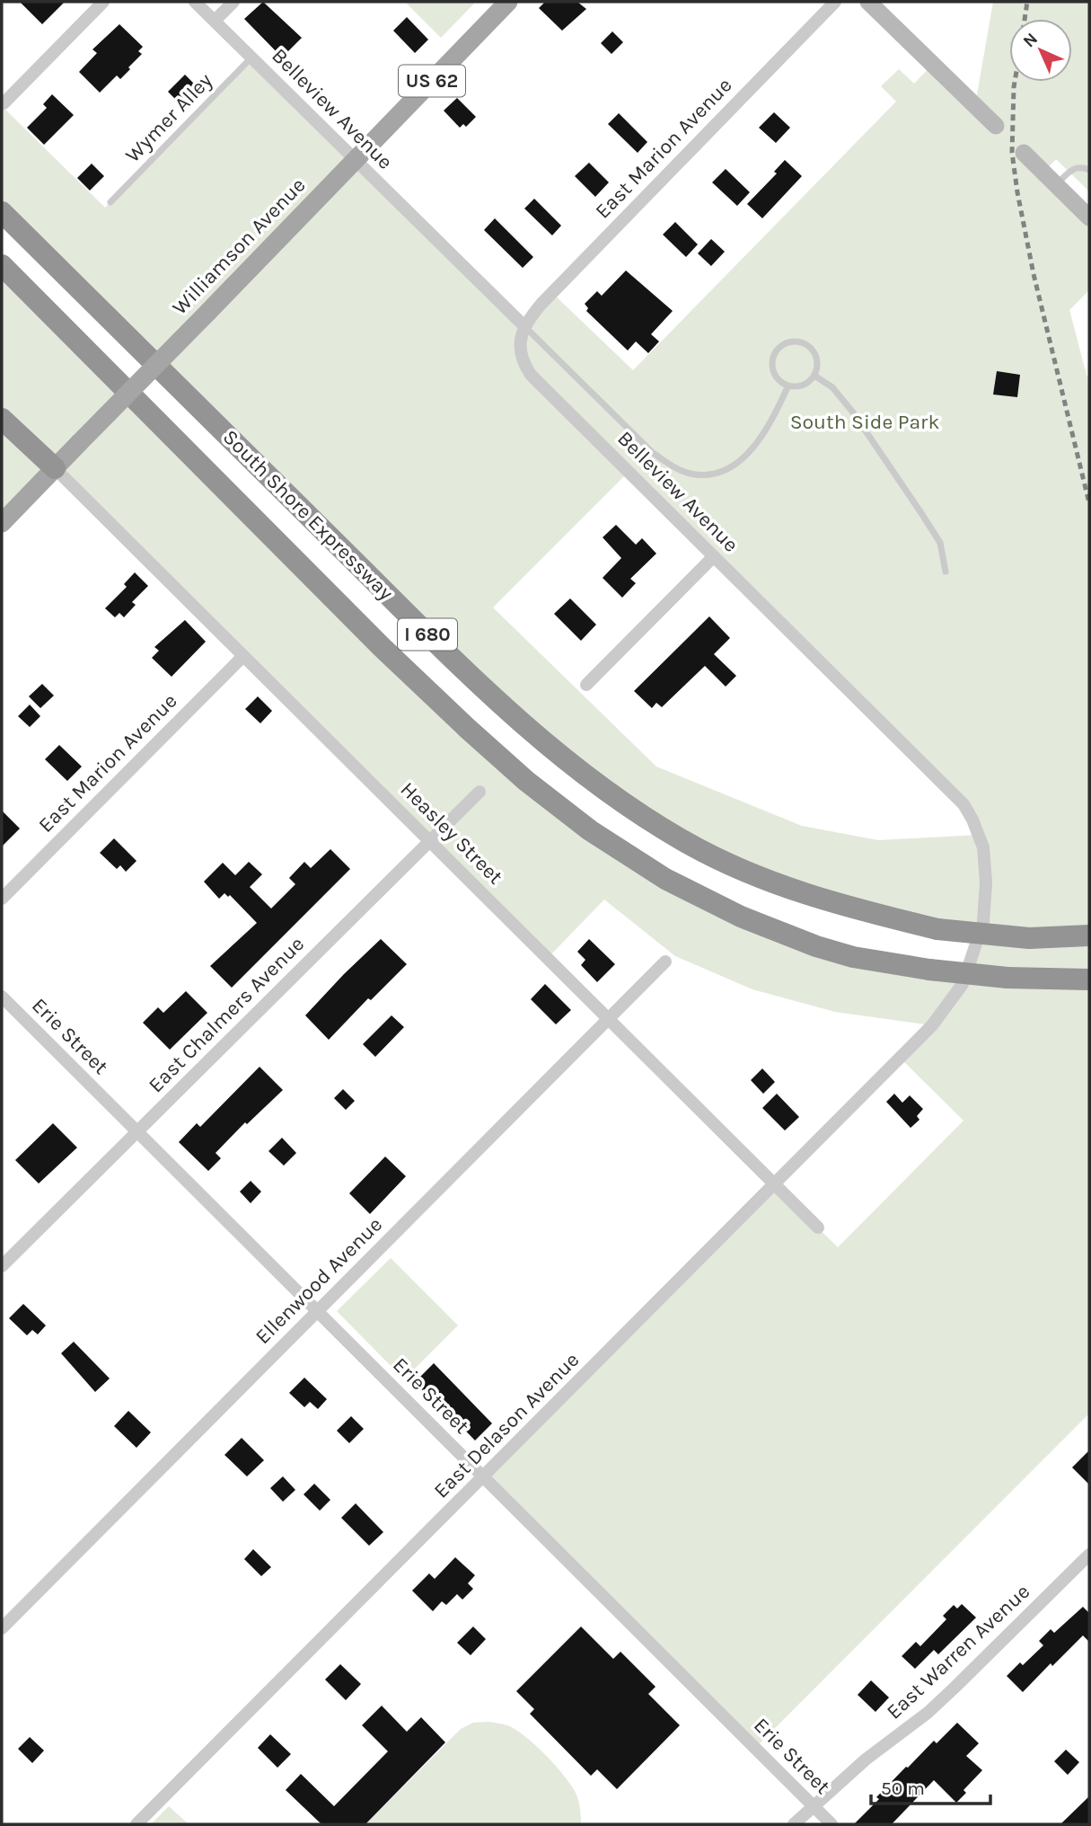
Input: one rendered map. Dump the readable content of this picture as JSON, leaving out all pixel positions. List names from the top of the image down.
{
  "streets": {
    "highway": ["South Shore Expressway", "I 680"],
    "main road": ["US 62", "Williamson Avenue"],
    "street": [
      "Belleview Avenue",
      "East Marion Avenue",
      "Heasley Street",
      "East Chalmers Avenue",
      "Erie Street",
      "Ellenwood Avenue",
      "East Delason Avenue",
      "East Warren Avenue"
    ],
    "lane": ["Wymer Alley"]
  },
  "crossings": [
    ["Belleview Avenue", "Wymer Alley"],
    ["Belleview Avenue", "East Marion Avenue"],
    ["Belleview Avenue", "Williamson Avenue"],
    ["Belleview Avenue", "East Delason Avenue"],
    ["East Marion Avenue", "Heasley Street"],
    ["Williamson Avenue", "Heasley Street"],
    ["Heasley Street", "East Chalmers Avenue"],
    ["Heasley Street", "Ellenwood Avenue"],
    ["Heasley Street", "East Delason Avenue"],
    ["East Chalmers Avenue", "Erie Street"],
    ["Erie Street", "Ellenwood Avenue"],
    ["Erie Street", "East Delason Avenue"],
    ["Erie Street", "East Warren Avenue"]
  ],
  "parks": ["South Side Park"],
  "scale_bar": "50 m",
  "north": "top left"
}
